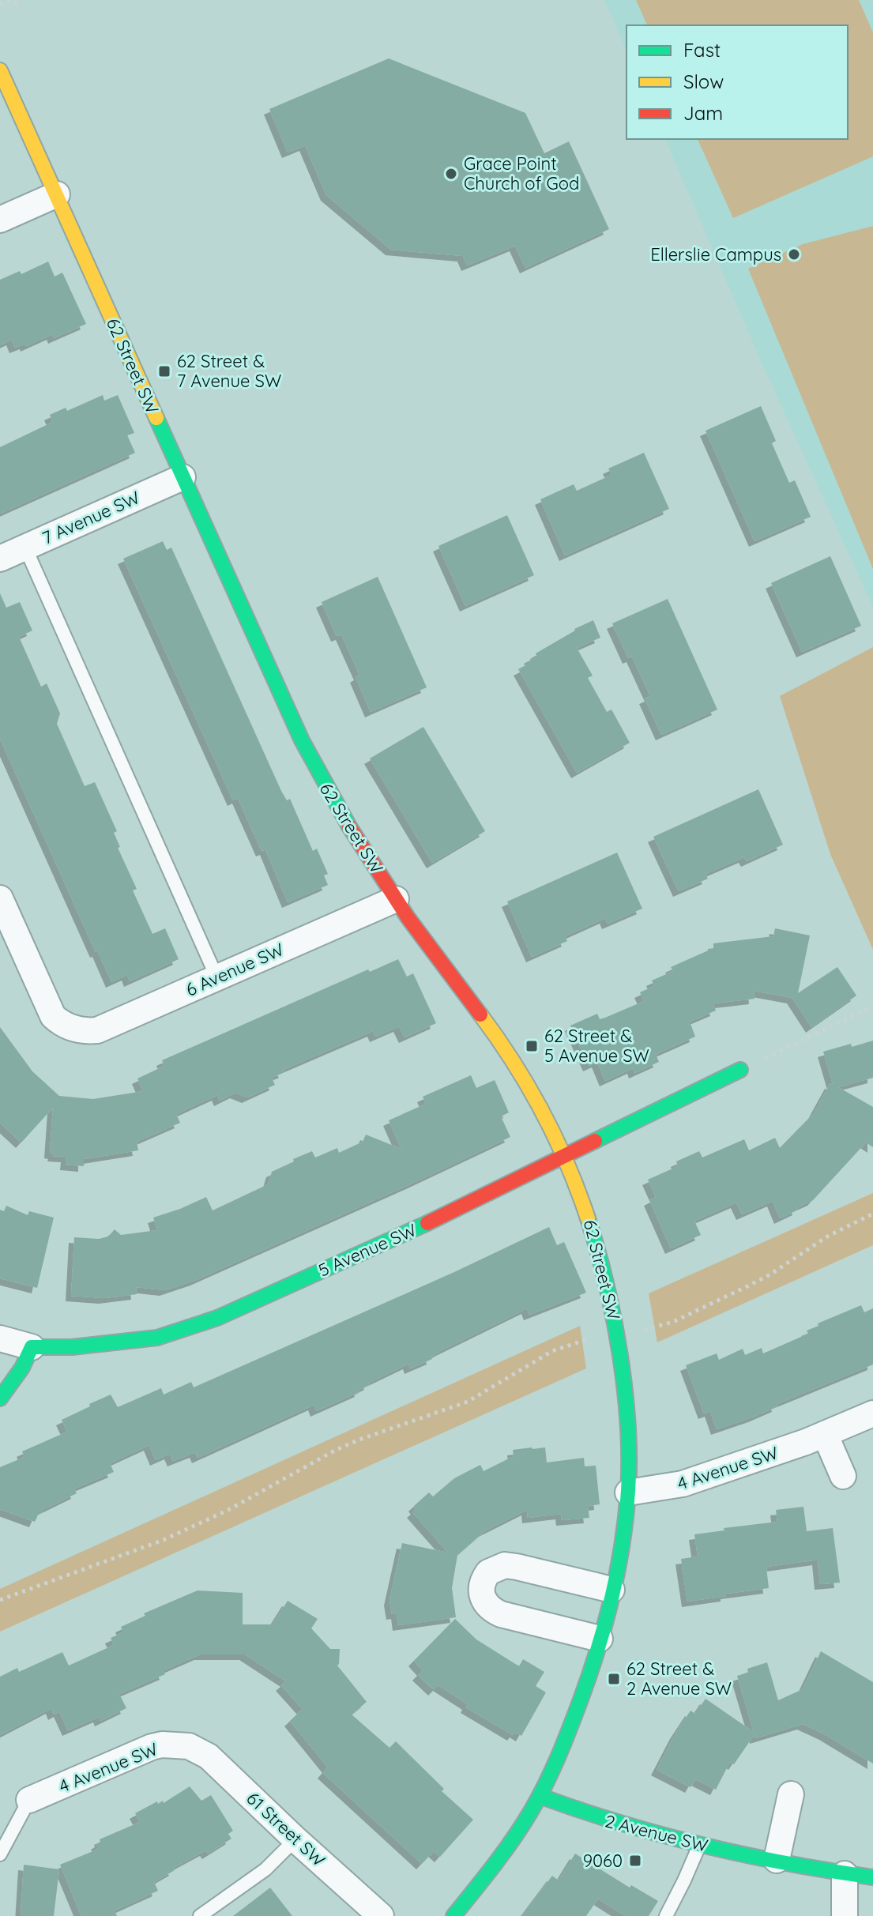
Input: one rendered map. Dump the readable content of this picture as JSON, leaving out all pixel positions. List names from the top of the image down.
{
  "streets": {
    "street": [
      "62 Street SW",
      "7 Avenue SW",
      "6 Avenue SW",
      "5 Avenue SW",
      "4 Avenue SW",
      "61 Street SW",
      "2 Avenue SW"
    ]
  },
  "crossings": [
    ["62 Street SW", "7 Avenue SW"],
    ["62 Street SW", "6 Avenue SW"],
    ["62 Street SW", "5 Avenue SW"],
    ["62 Street SW", "4 Avenue SW"],
    ["62 Street SW", "2 Avenue SW"],
    ["4 Avenue SW", "61 Street SW"]
  ],
  "places": {
    "other": ["Grace Point Church of God", "Ellerslie Campus"],
    "transit": [
      "62 Street & 7 Avenue SW",
      "62 Street & 5 Avenue SW",
      "62 Street & 2 Avenue SW",
      "9060"
    ]
  },
  "legend": ["Fast", "Slow", "Jam"]
}
